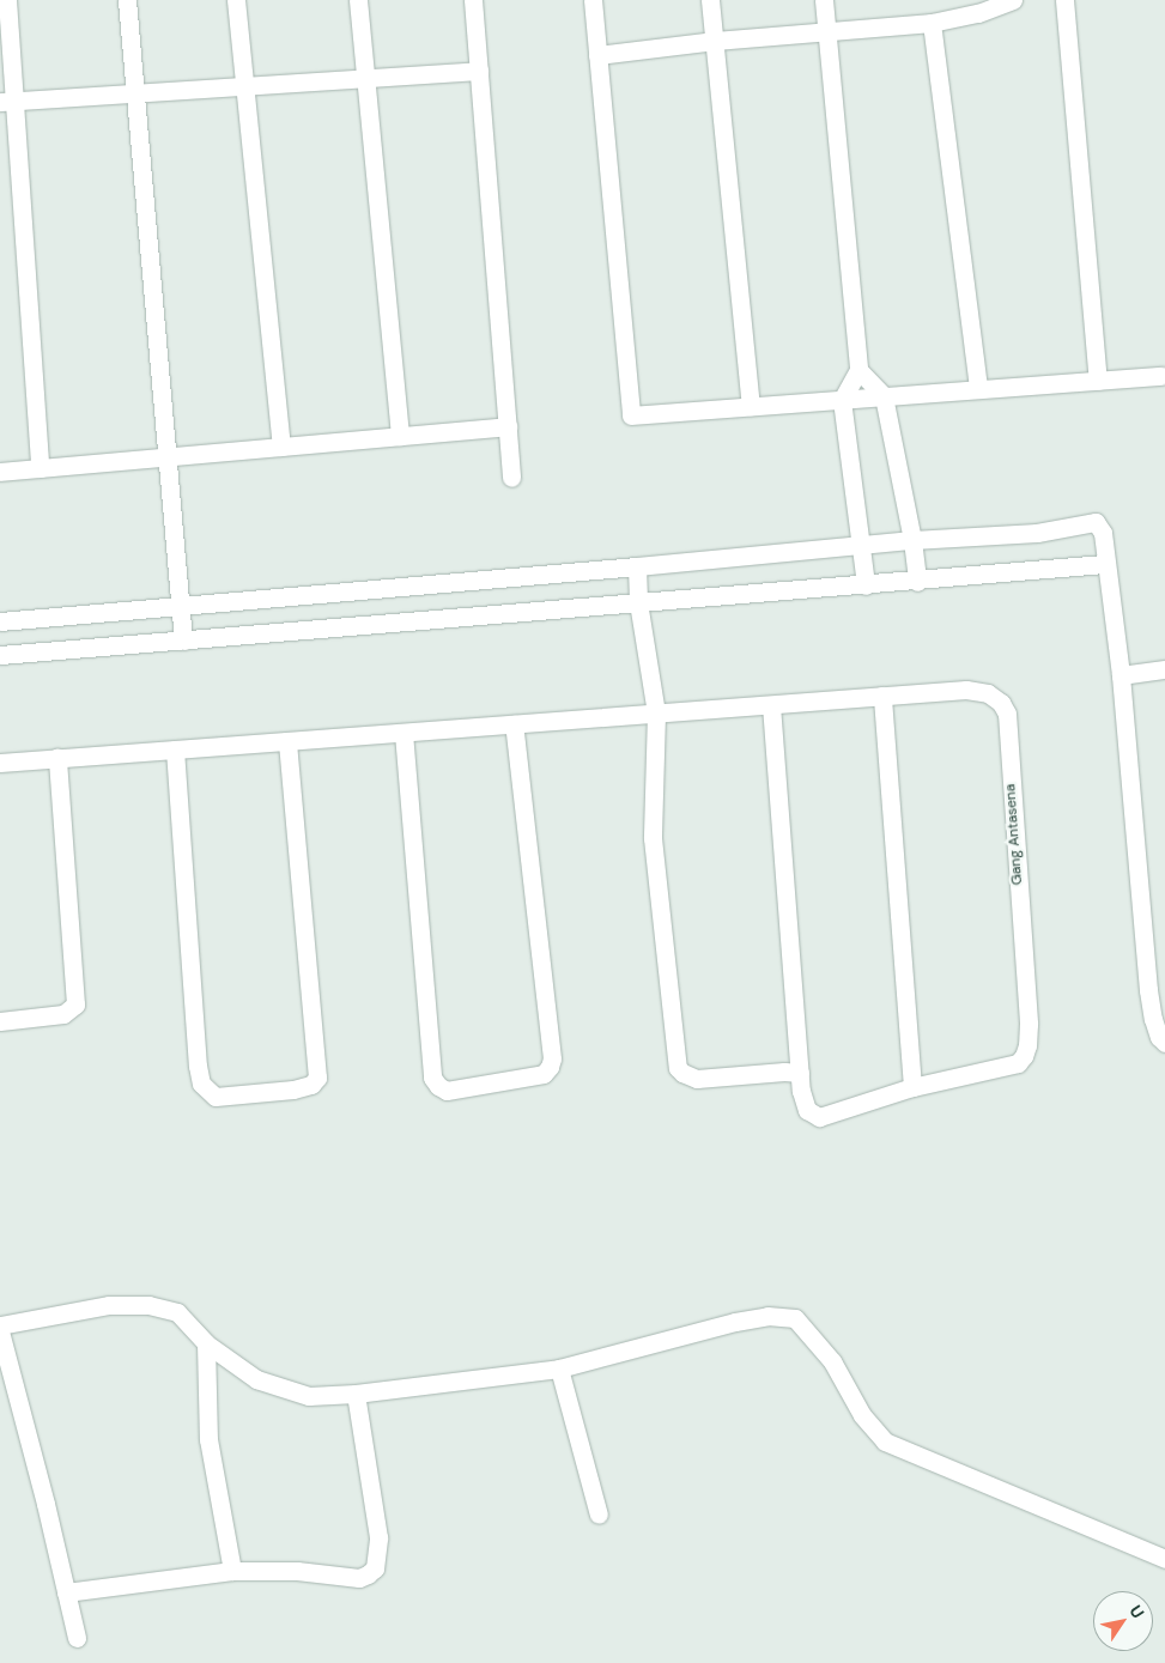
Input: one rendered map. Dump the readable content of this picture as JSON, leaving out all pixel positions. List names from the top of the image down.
{
  "streets": {
    "street": ["Gang Antasena"]
  },
  "north": "top right"
}
